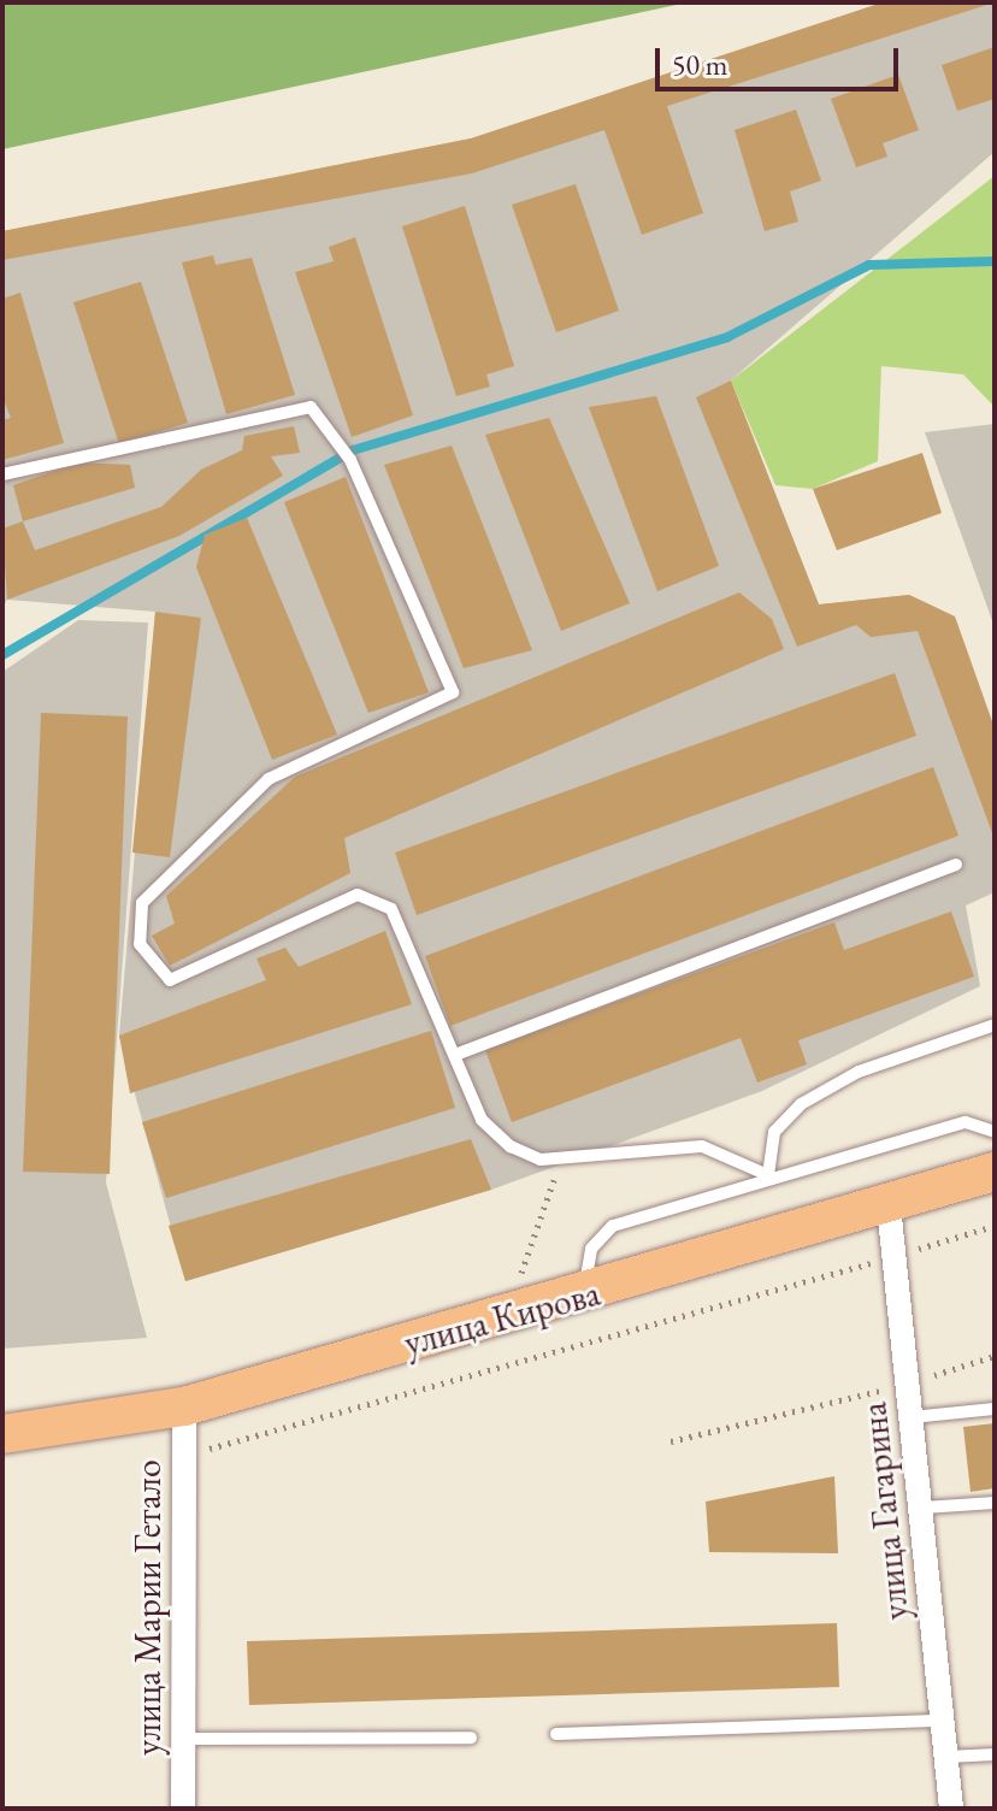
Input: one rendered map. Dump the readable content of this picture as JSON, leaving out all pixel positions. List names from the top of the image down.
{
  "streets": {
    "main road": ["улица Кирова"],
    "street": ["улица Гагарина", "улица Марии Гетало"]
  },
  "crossings": [
    ["улица Кирова", "улица Гагарина"],
    ["улица Кирова", "улица Марии Гетало"]
  ],
  "scale_bar": "50 m"
}
